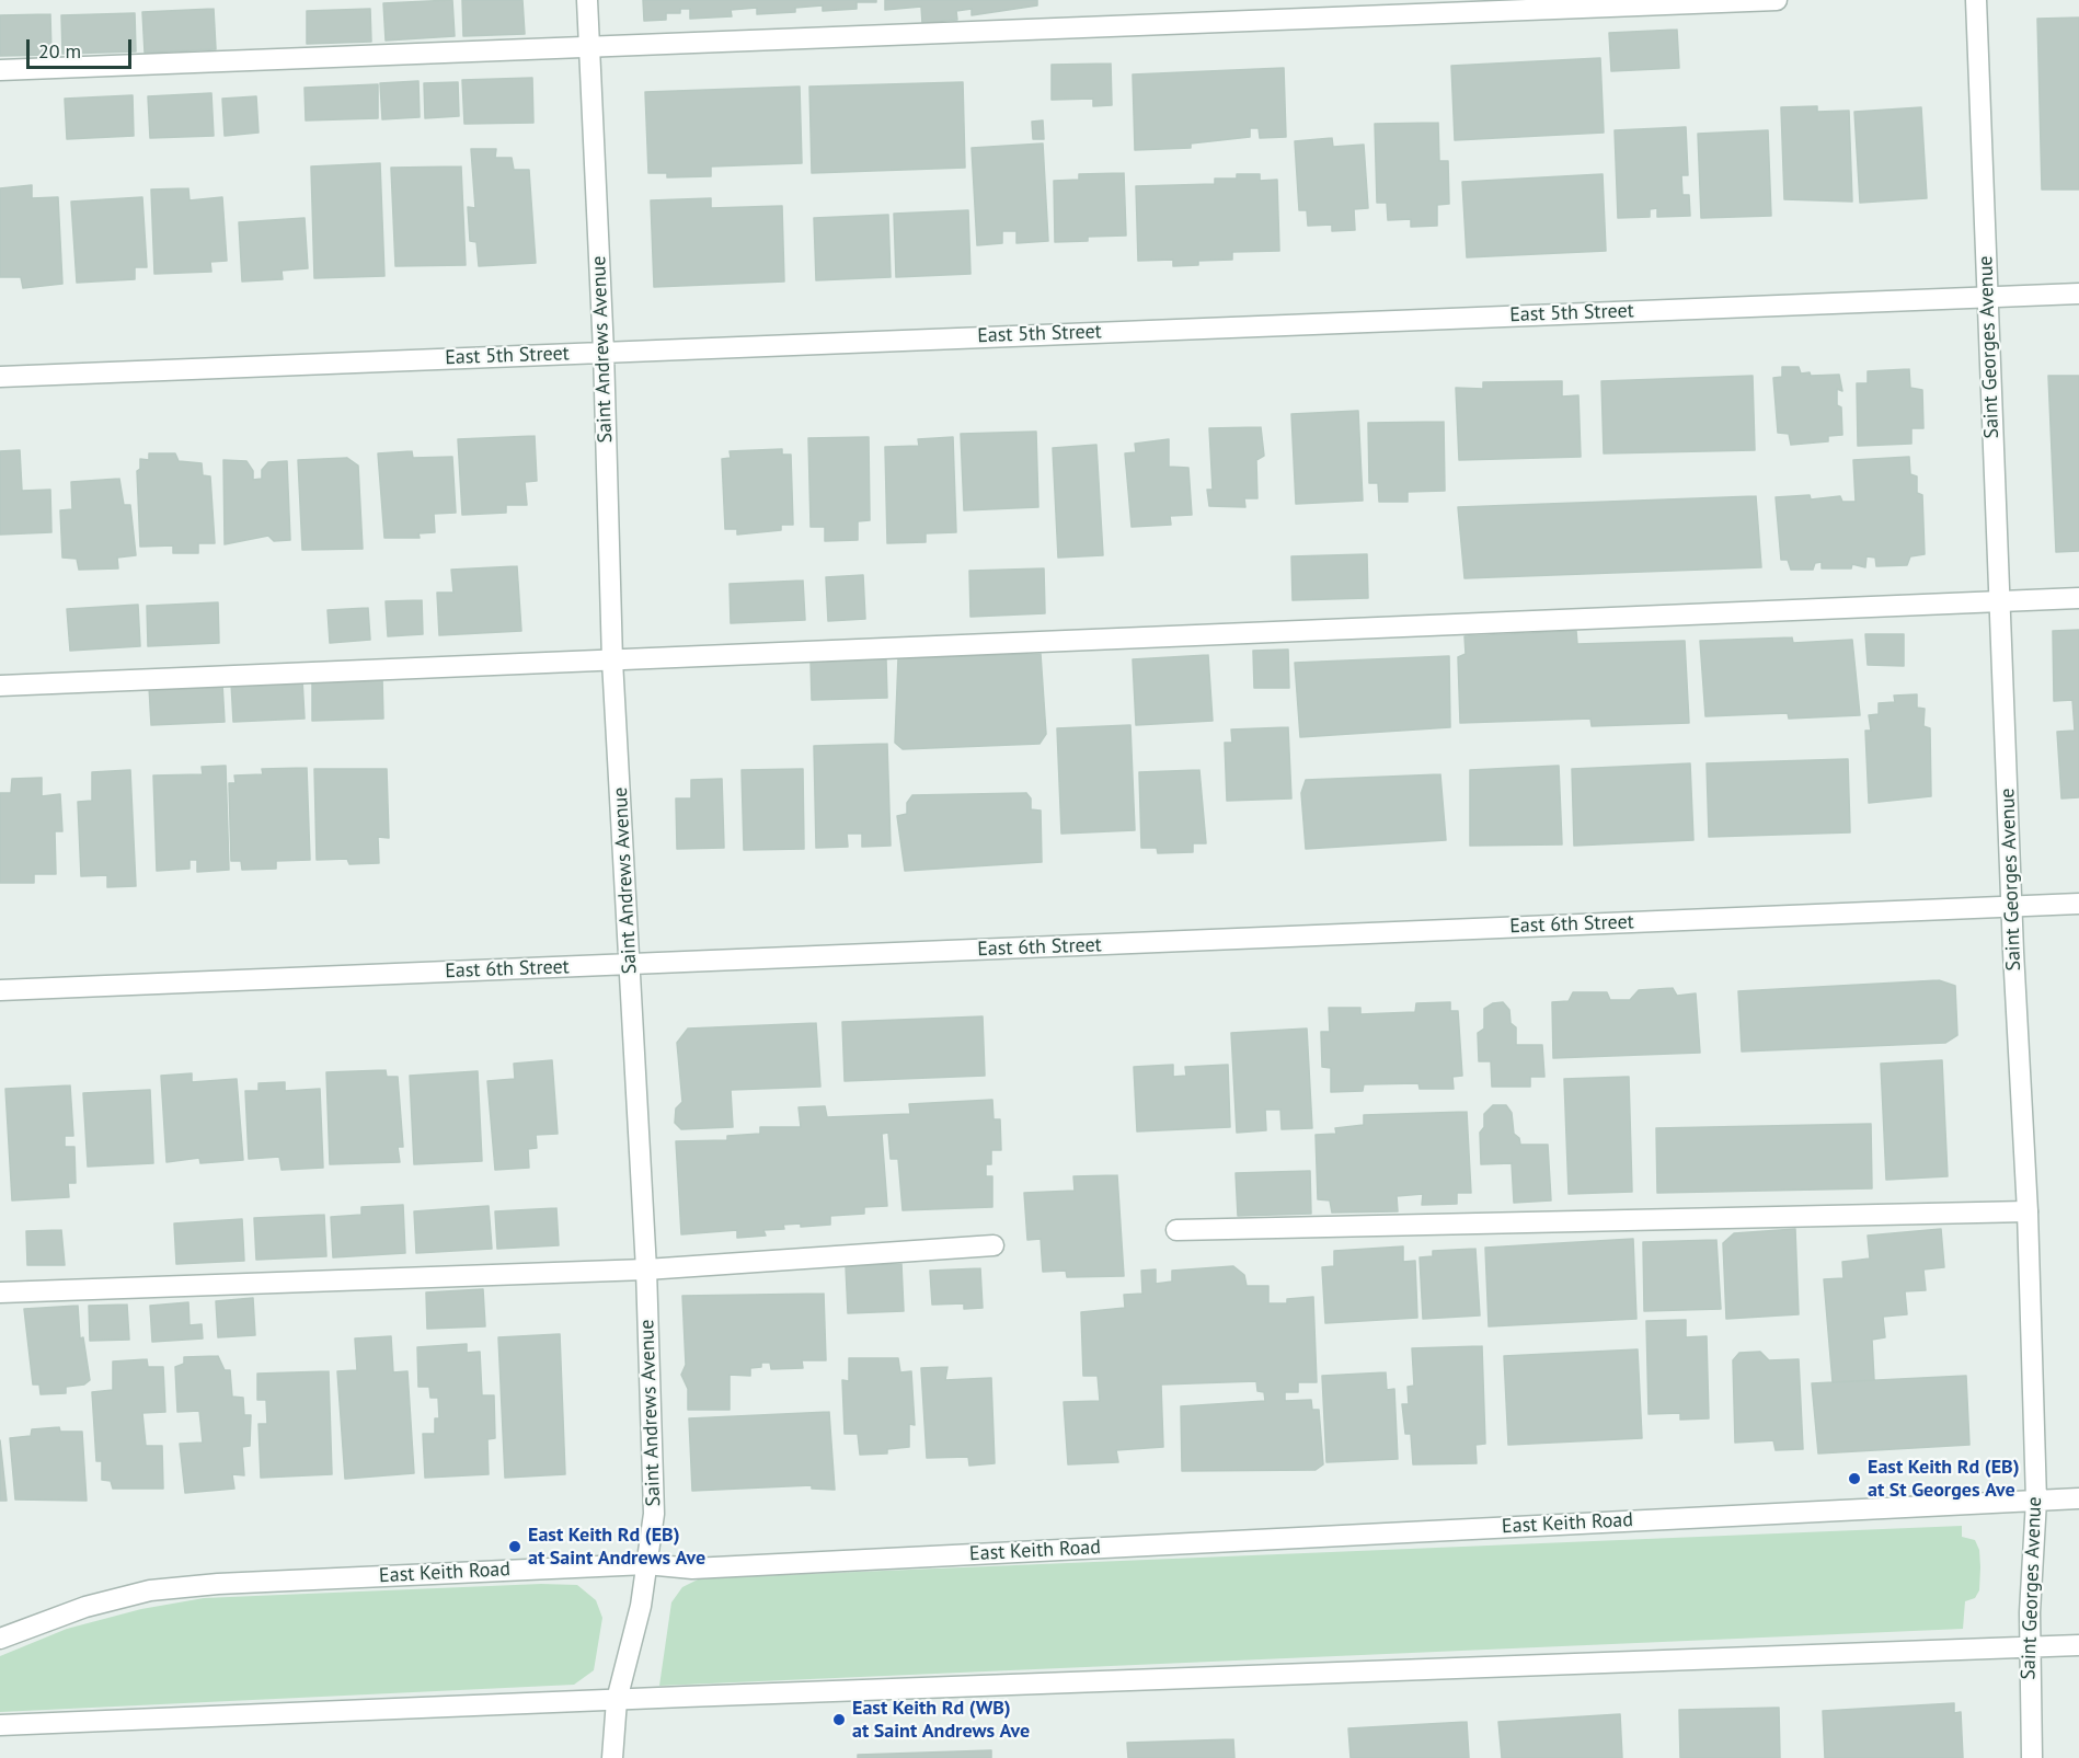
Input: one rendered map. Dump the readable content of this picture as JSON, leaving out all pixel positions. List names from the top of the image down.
{
  "streets": {
    "street": [
      "East 5th Street",
      "Saint Georges Avenue",
      "Saint Andrews Avenue",
      "East 6th Street",
      "East Keith Road"
    ]
  },
  "crossings": [
    ["East 5th Street", "Saint Georges Avenue"],
    ["East 5th Street", "Saint Andrews Avenue"],
    ["Saint Georges Avenue", "East 6th Street"],
    ["Saint Georges Avenue", "East Keith Road"],
    ["Saint Andrews Avenue", "East 6th Street"],
    ["Saint Andrews Avenue", "East Keith Road"]
  ],
  "places": ["East Keith Rd (EB) at St Georges Ave", "East Keith Rd (EB) at Saint Andrews Ave", "East Keith Rd (WB) at Saint Andrews Ave"],
  "scale_bar": "20 m"
}
